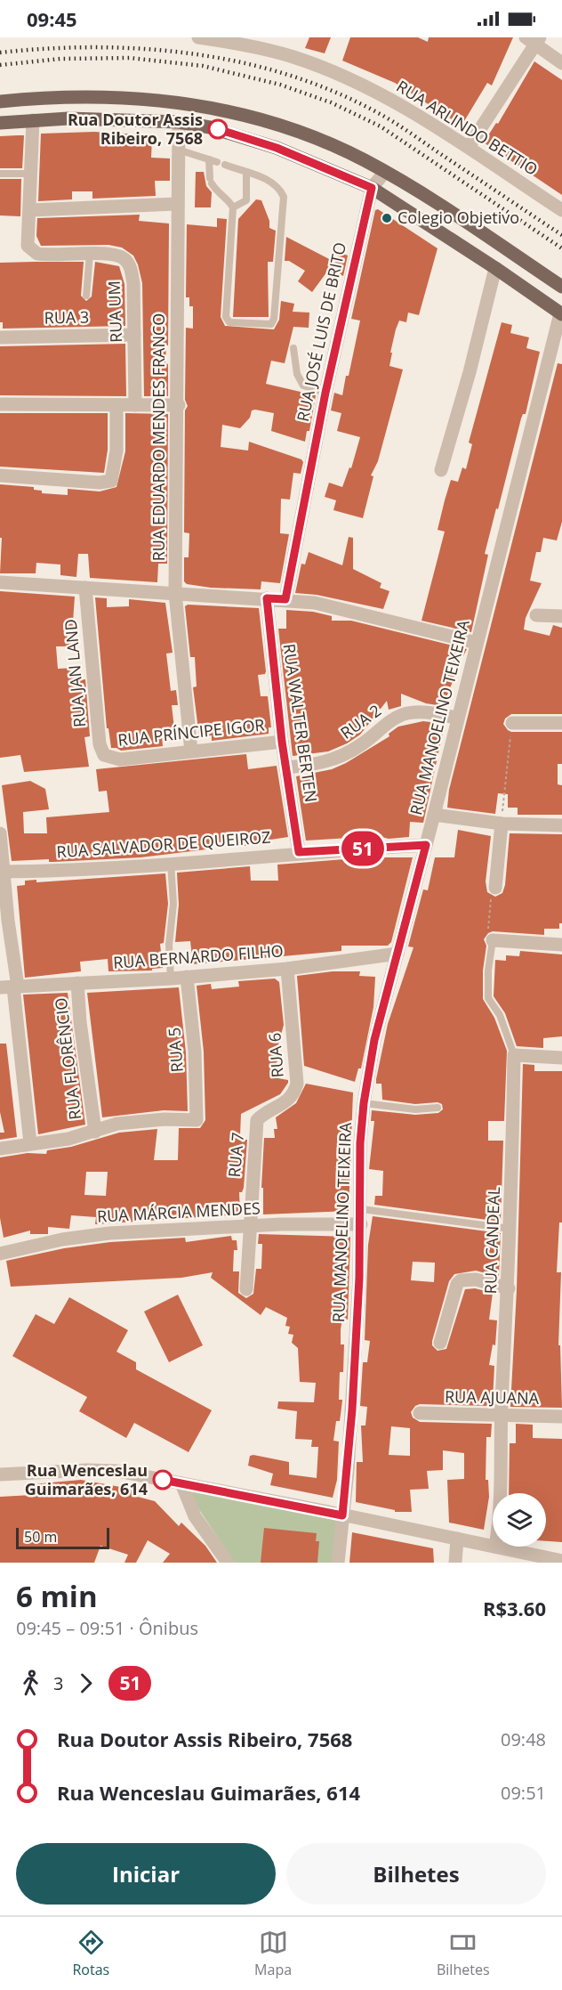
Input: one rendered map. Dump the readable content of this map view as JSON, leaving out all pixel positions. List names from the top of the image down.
{
  "streets": {
    "street": [
      "RUA ARLINDO BETTIO",
      "RUA UM",
      "RUA 3",
      "RUA JOSÉ LUIS DE BRITO",
      "RUA EDUARDO MENDES FRANCO",
      "RUA JAN LAND",
      "RUA MANOELINO TEIXEIRA",
      "RUA 2",
      "RUA WALTER BERTEN",
      "RUA PRÍNCIPE IGOR",
      "RUA SALVADOR DE QUEIROZ",
      "RUA BERNARDO FILHO",
      "RUA 5",
      "RUA 6",
      "RUA FLORÊNCIO",
      "RUA 7",
      "RUA MÁRCIA MENDES",
      "RUA CANDEAL",
      "RUA AJUANA"
    ]
  },
  "crossings": [
    ["RUA UM", "RUA 3"],
    ["RUA EDUARDO MENDES FRANCO", "RUA PRÍNCIPE IGOR"],
    ["RUA JAN LAND", "RUA PRÍNCIPE IGOR"],
    ["RUA MANOELINO TEIXEIRA", "RUA 2"],
    ["RUA MANOELINO TEIXEIRA", "RUA SALVADOR DE QUEIROZ"],
    ["RUA MANOELINO TEIXEIRA", "RUA BERNARDO FILHO"],
    ["RUA MANOELINO TEIXEIRA", "RUA MÁRCIA MENDES"],
    ["RUA 2", "RUA WALTER BERTEN"],
    ["RUA WALTER BERTEN", "RUA PRÍNCIPE IGOR"],
    ["RUA WALTER BERTEN", "RUA SALVADOR DE QUEIROZ"],
    ["RUA BERNARDO FILHO", "RUA 5"],
    ["RUA BERNARDO FILHO", "RUA 6"],
    ["RUA BERNARDO FILHO", "RUA FLORÊNCIO"],
    ["RUA 5", "RUA FLORÊNCIO"],
    ["RUA 6", "RUA 7"],
    ["RUA 7", "RUA MÁRCIA MENDES"],
    ["RUA CANDEAL", "RUA AJUANA"]
  ],
  "places": ["Rua Doutor Assis Ribeiro, 7568", "Colegio Objetivo", "Rua Wenceslau Guimarães, 614"],
  "lines": ["bus line 51"],
  "scale_bar": "50 m",
  "page": {
    "status": "09:45",
    "on_map": "51",
    "scale": "50 m",
    "heading": ["6 min", "09:45 – 09:51 · Ônibus", "R$3.60"],
    "legs": ["3", "51"],
    "list": [
      {
        "name": "Rua Doutor Assis Ribeiro, 7568",
        "value": "09:48"
      },
      {
        "name": "Rua Wenceslau Guimarães, 614",
        "value": "09:51"
      }
    ],
    "buttons": ["Iniciar", "Bilhetes"],
    "tabs": ["Rotas", "Mapa", "Bilhetes"]
  }
}
